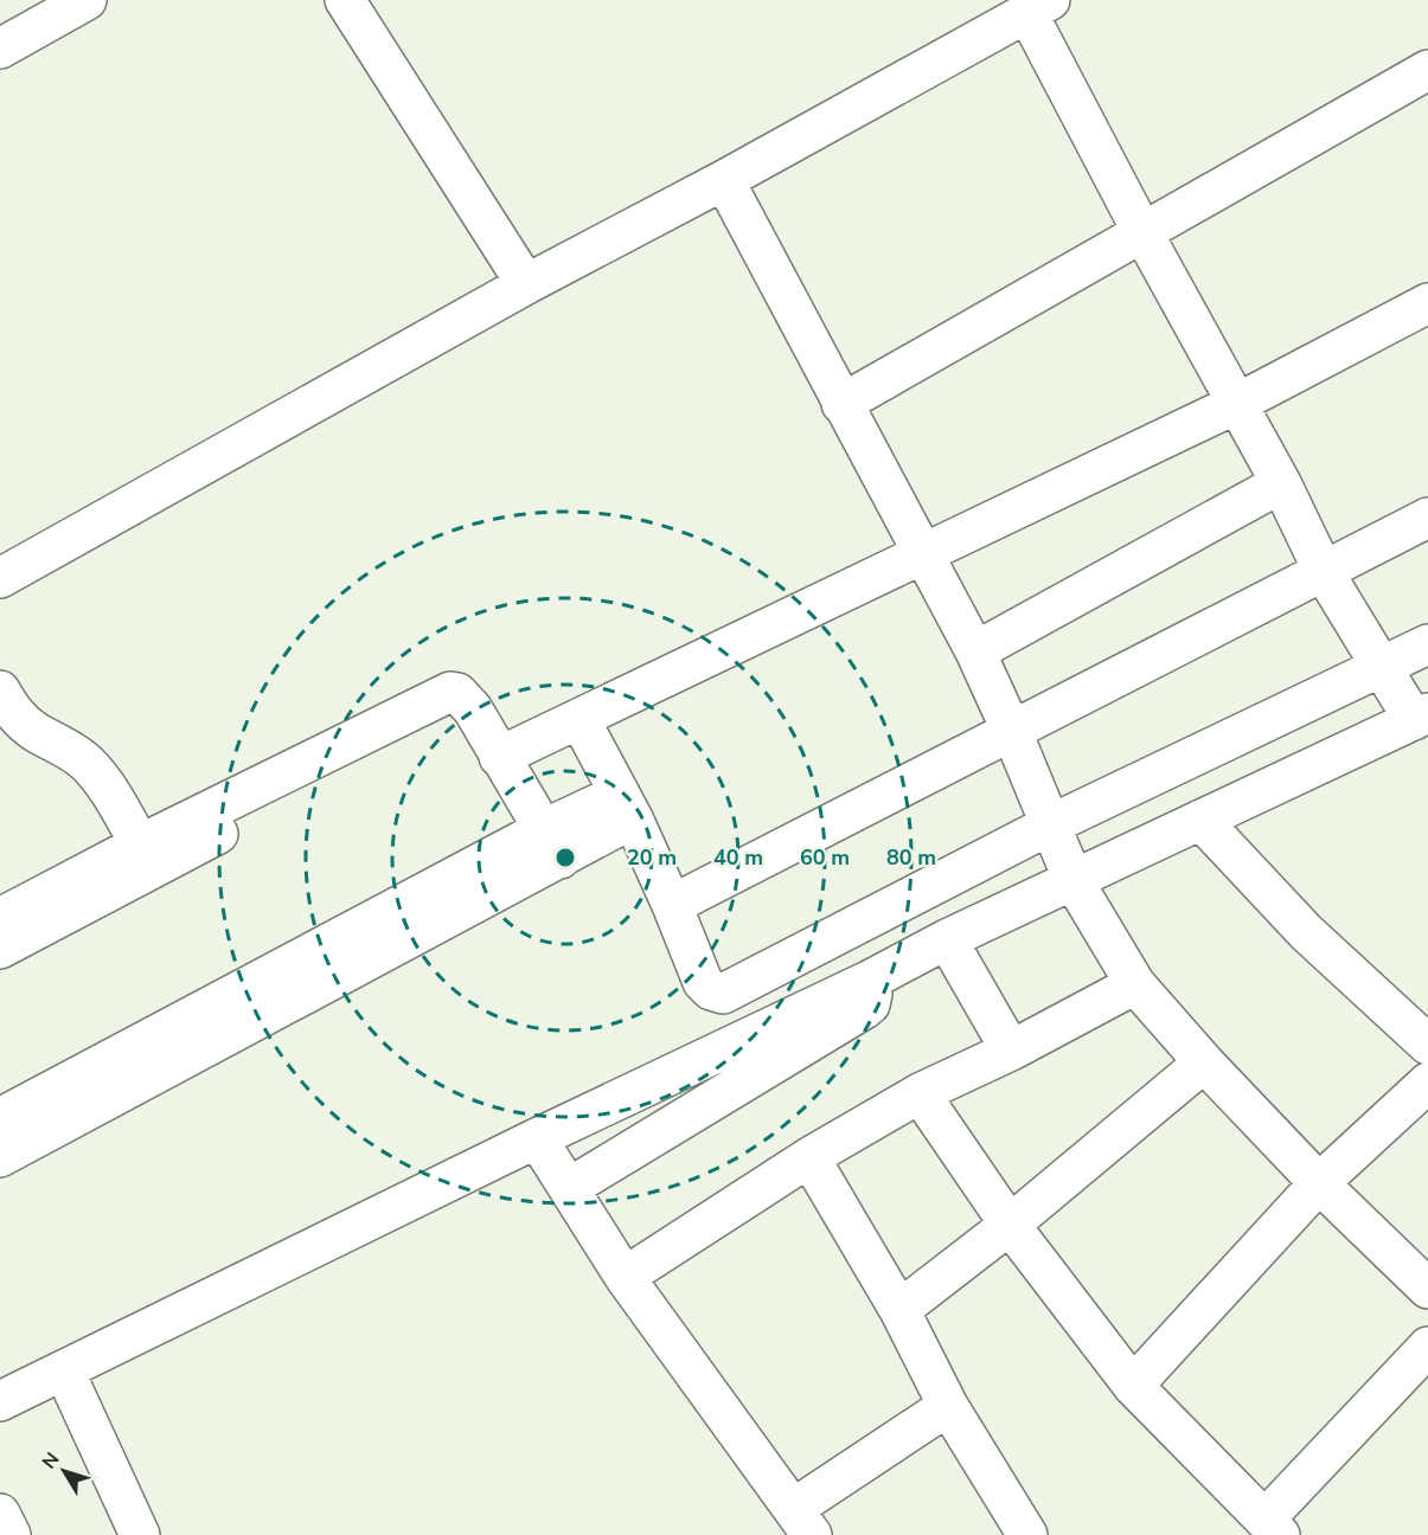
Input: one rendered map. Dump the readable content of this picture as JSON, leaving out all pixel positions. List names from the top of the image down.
{
  "north": "top left",
  "rings": [
    "20 m",
    "40 m",
    "60 m",
    "80 m"
  ]
}
